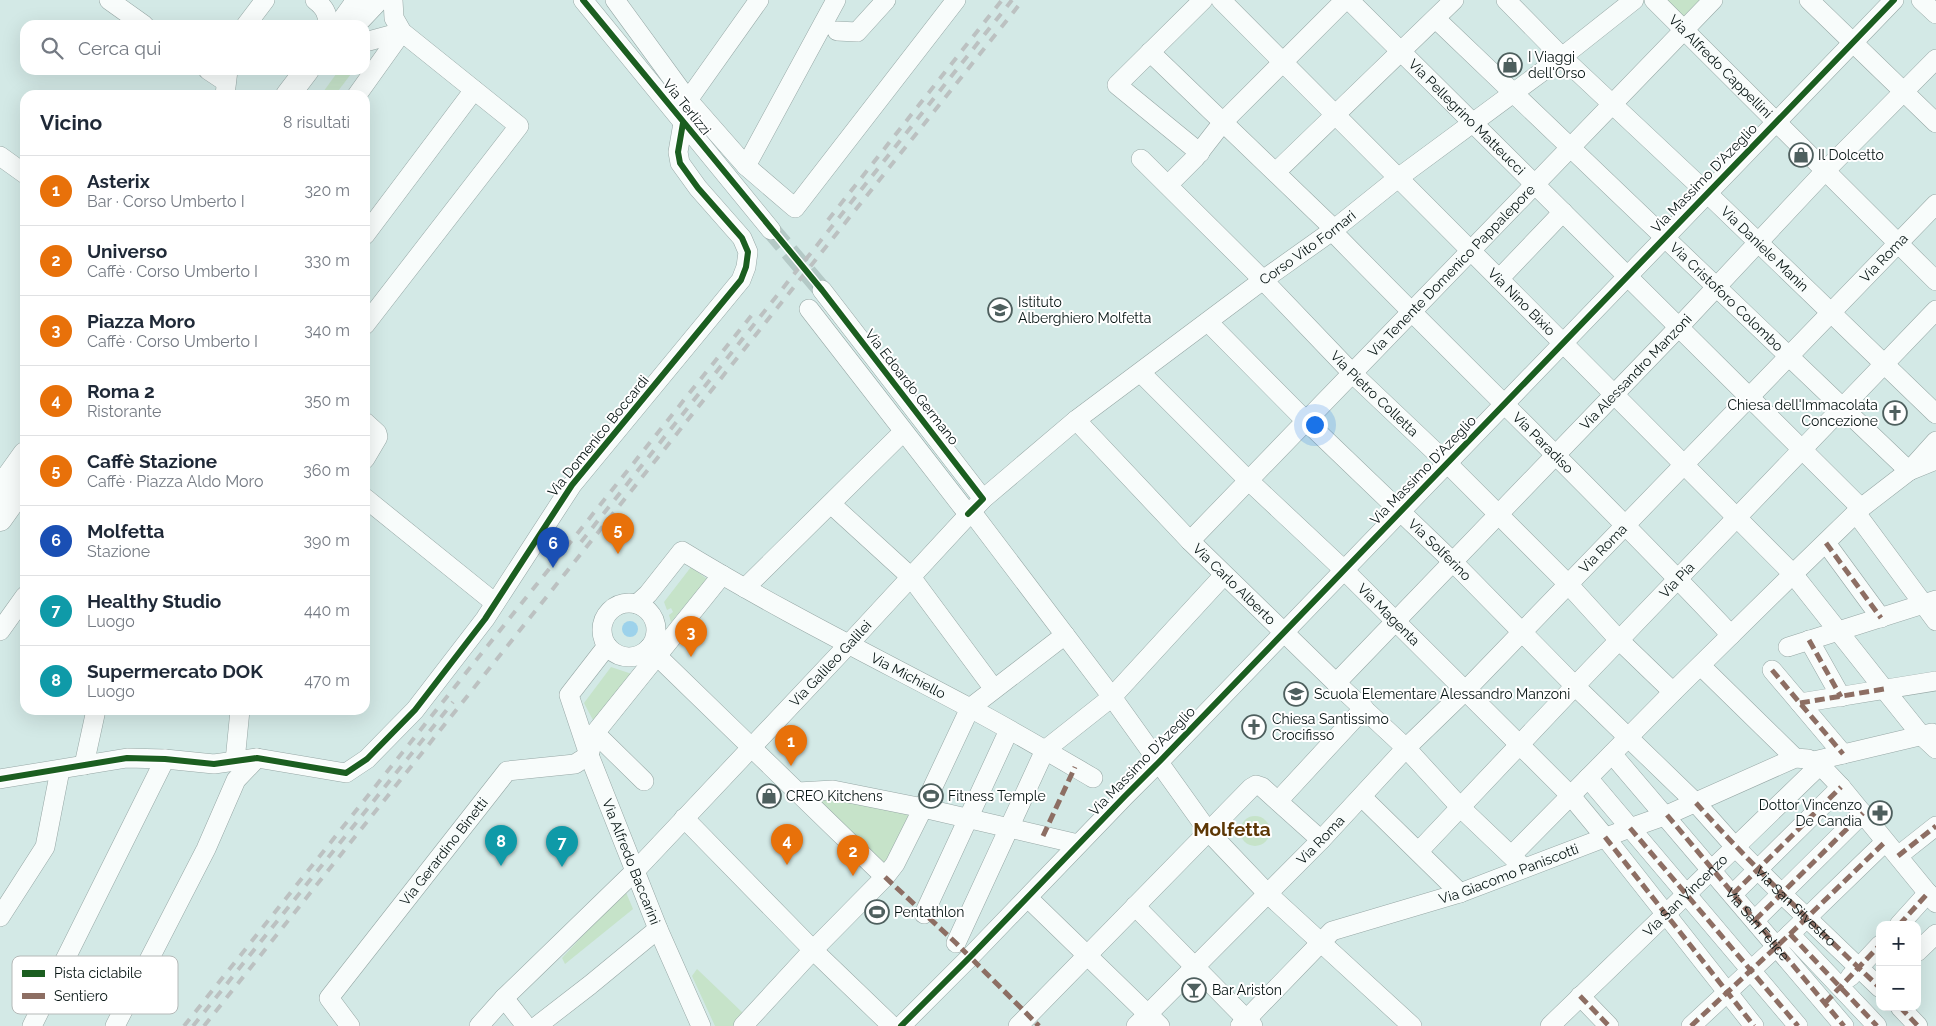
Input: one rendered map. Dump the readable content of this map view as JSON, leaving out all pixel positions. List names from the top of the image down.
{
  "streets": {
    "street": [
      "Via Alfredo Cappellini",
      "Via Terlizzi",
      "Via Pellegrino Matteucci",
      "Via Massimo D'Azeglio",
      "Corso Vito Fornari",
      "Via Daniele Manin",
      "Via Roma",
      "Via Tenente Domenico Pappalepore",
      "Via Cristoforo Colombo",
      "Via Nino Bixio",
      "Via Alessandro Manzoni",
      "Via Edoardo Germano",
      "Via Pietro Colletta",
      "Via Domenico Boccardi",
      "Via Paradiso",
      "Via Solferino",
      "Via Pia",
      "Via Carlo Alberto",
      "Via Magenta",
      "Via Galileo Galilei",
      "Via Michiello",
      "Via Gerardino Binetti",
      "Via Alfredo Baccarini",
      "Via Giacomo Paniscotti",
      "Via San Vincenzo",
      "Via San Silvestro",
      "Via San Felice"
    ]
  },
  "crossings": [
    ["Via Alfredo Cappellini", "Via Massimo D'Azeglio"],
    ["Via Alfredo Cappellini", "Via Roma"],
    ["Via Alfredo Cappellini", "Via Tenente Domenico Pappalepore"],
    ["Via Alfredo Cappellini", "Via Alessandro Manzoni"],
    ["Via Terlizzi", "Via Domenico Boccardi"],
    ["Via Pellegrino Matteucci", "Via Massimo D'Azeglio"],
    ["Via Pellegrino Matteucci", "Corso Vito Fornari"],
    ["Via Pellegrino Matteucci", "Via Roma"],
    ["Via Pellegrino Matteucci", "Via Tenente Domenico Pappalepore"],
    ["Via Pellegrino Matteucci", "Via Alessandro Manzoni"],
    ["Via Pellegrino Matteucci", "Via Pia"],
    ["Via Massimo D'Azeglio", "Via Daniele Manin"],
    ["Via Massimo D'Azeglio", "Via Cristoforo Colombo"],
    ["Via Massimo D'Azeglio", "Via Nino Bixio"],
    ["Via Massimo D'Azeglio", "Via Edoardo Germano"],
    ["Via Massimo D'Azeglio", "Via Pietro Colletta"],
    ["Via Massimo D'Azeglio", "Via Paradiso"],
    ["Via Massimo D'Azeglio", "Via Solferino"],
    ["Via Massimo D'Azeglio", "Via Carlo Alberto"],
    ["Via Massimo D'Azeglio", "Via Magenta"],
    ["Corso Vito Fornari", "Via Daniele Manin"],
    ["Corso Vito Fornari", "Via Cristoforo Colombo"],
    ["Corso Vito Fornari", "Via Nino Bixio"],
    ["Corso Vito Fornari", "Via Edoardo Germano"],
    ["Corso Vito Fornari", "Via Pietro Colletta"],
    ["Corso Vito Fornari", "Via Paradiso"],
    ["Corso Vito Fornari", "Via Solferino"],
    ["Corso Vito Fornari", "Via Carlo Alberto"],
    ["Corso Vito Fornari", "Via Magenta"],
    ["Corso Vito Fornari", "Via Galileo Galilei"],
    ["Via Daniele Manin", "Via Roma"],
    ["Via Daniele Manin", "Via Tenente Domenico Pappalepore"],
    ["Via Daniele Manin", "Via Alessandro Manzoni"],
    ["Via Daniele Manin", "Via Pia"],
    ["Via Roma", "Via Cristoforo Colombo"],
    ["Via Roma", "Via Nino Bixio"],
    ["Via Roma", "Via Edoardo Germano"],
    ["Via Roma", "Via Pietro Colletta"],
    ["Via Roma", "Via Paradiso"],
    ["Via Roma", "Via Solferino"],
    ["Via Roma", "Via Carlo Alberto"],
    ["Via Roma", "Via Magenta"],
    ["Via Tenente Domenico Pappalepore", "Via Cristoforo Colombo"],
    ["Via Tenente Domenico Pappalepore", "Via Nino Bixio"],
    ["Via Tenente Domenico Pappalepore", "Via Pietro Colletta"],
    ["Via Tenente Domenico Pappalepore", "Via Paradiso"],
    ["Via Tenente Domenico Pappalepore", "Via Solferino"],
    ["Via Tenente Domenico Pappalepore", "Via Carlo Alberto"],
    ["Via Tenente Domenico Pappalepore", "Via Magenta"],
    ["Via Cristoforo Colombo", "Via Alessandro Manzoni"],
    ["Via Cristoforo Colombo", "Via Pia"],
    ["Via Nino Bixio", "Via Alessandro Manzoni"],
    ["Via Nino Bixio", "Via Pia"],
    ["Via Alessandro Manzoni", "Via Pietro Colletta"],
    ["Via Alessandro Manzoni", "Via Paradiso"],
    ["Via Alessandro Manzoni", "Via Solferino"],
    ["Via Alessandro Manzoni", "Via Carlo Alberto"],
    ["Via Alessandro Manzoni", "Via Magenta"],
    ["Via Edoardo Germano", "Via Galileo Galilei"],
    ["Via Edoardo Germano", "Via Giacomo Paniscotti"],
    ["Via Pietro Colletta", "Via Pia"],
    ["Via Paradiso", "Via Pia"],
    ["Via Solferino", "Via Pia"],
    ["Via Solferino", "Via San Silvestro"],
    ["Via Pia", "Via Carlo Alberto"],
    ["Via Pia", "Via Magenta"],
    ["Via Carlo Alberto", "Via Giacomo Paniscotti"],
    ["Via Magenta", "Via Giacomo Paniscotti"],
    ["Via Magenta", "Via San Vincenzo"],
    ["Via Galileo Galilei", "Via Michiello"],
    ["Via Galileo Galilei", "Via Alfredo Baccarini"],
    ["Via Michiello", "Via Alfredo Baccarini"],
    ["Via Gerardino Binetti", "Via Alfredo Baccarini"],
    ["Via Giacomo Paniscotti", "Via San Silvestro"],
    ["Via Giacomo Paniscotti", "Via San Felice"],
    ["Via San Vincenzo", "Via San Silvestro"],
    ["Via San Vincenzo", "Via San Felice"]
  ],
  "districts": ["Molfetta"],
  "places": {
    "shop": ["I Viaggi dell'Orso", "Il Dolcetto", "CREO Kitchens"],
    "school or university": ["Istituto Alberghiero Molfetta", "Scuola Elementare Alessandro Manzoni"],
    "church": ["Chiesa dell'Immacolata Concezione", "Chiesa Santissimo Crocifisso"],
    "sports": ["Fitness Temple", "Pentathlon"],
    "pharmacy": ["Dottor Vincenzo De Candia"],
    "bar": ["Bar Ariston"]
  },
  "legend": ["Pista ciclabile", "Sentiero"],
  "page": {
    "search": "Cerca qui",
    "heading": ["Vicino", "8 risultati"],
    "list": [
      {
        "mark": "1",
        "name": "Asterix",
        "note": "Bar · Corso Umberto I",
        "value": "320 m"
      },
      {
        "mark": "2",
        "name": "Universo",
        "note": "Caffè · Corso Umberto I",
        "value": "330 m"
      },
      {
        "mark": "3",
        "name": "Piazza Moro",
        "note": "Caffè · Corso Umberto I",
        "value": "340 m"
      },
      {
        "mark": "4",
        "name": "Roma 2",
        "note": "Ristorante",
        "value": "350 m"
      },
      {
        "mark": "5",
        "name": "Caffè Stazione",
        "note": "Caffè · Piazza Aldo Moro",
        "value": "360 m"
      },
      {
        "mark": "6",
        "name": "Molfetta",
        "note": "Stazione",
        "value": "390 m"
      },
      {
        "mark": "7",
        "name": "Healthy Studio",
        "note": "Luogo",
        "value": "440 m"
      },
      {
        "mark": "8",
        "name": "Supermercato DOK",
        "note": "Luogo",
        "value": "470 m"
      }
    ],
    "pins": [
      "5",
      "6",
      "3",
      "1",
      "4",
      "8",
      "7",
      "2"
    ],
    "map_buttons": ["+", "−"]
  }
}
